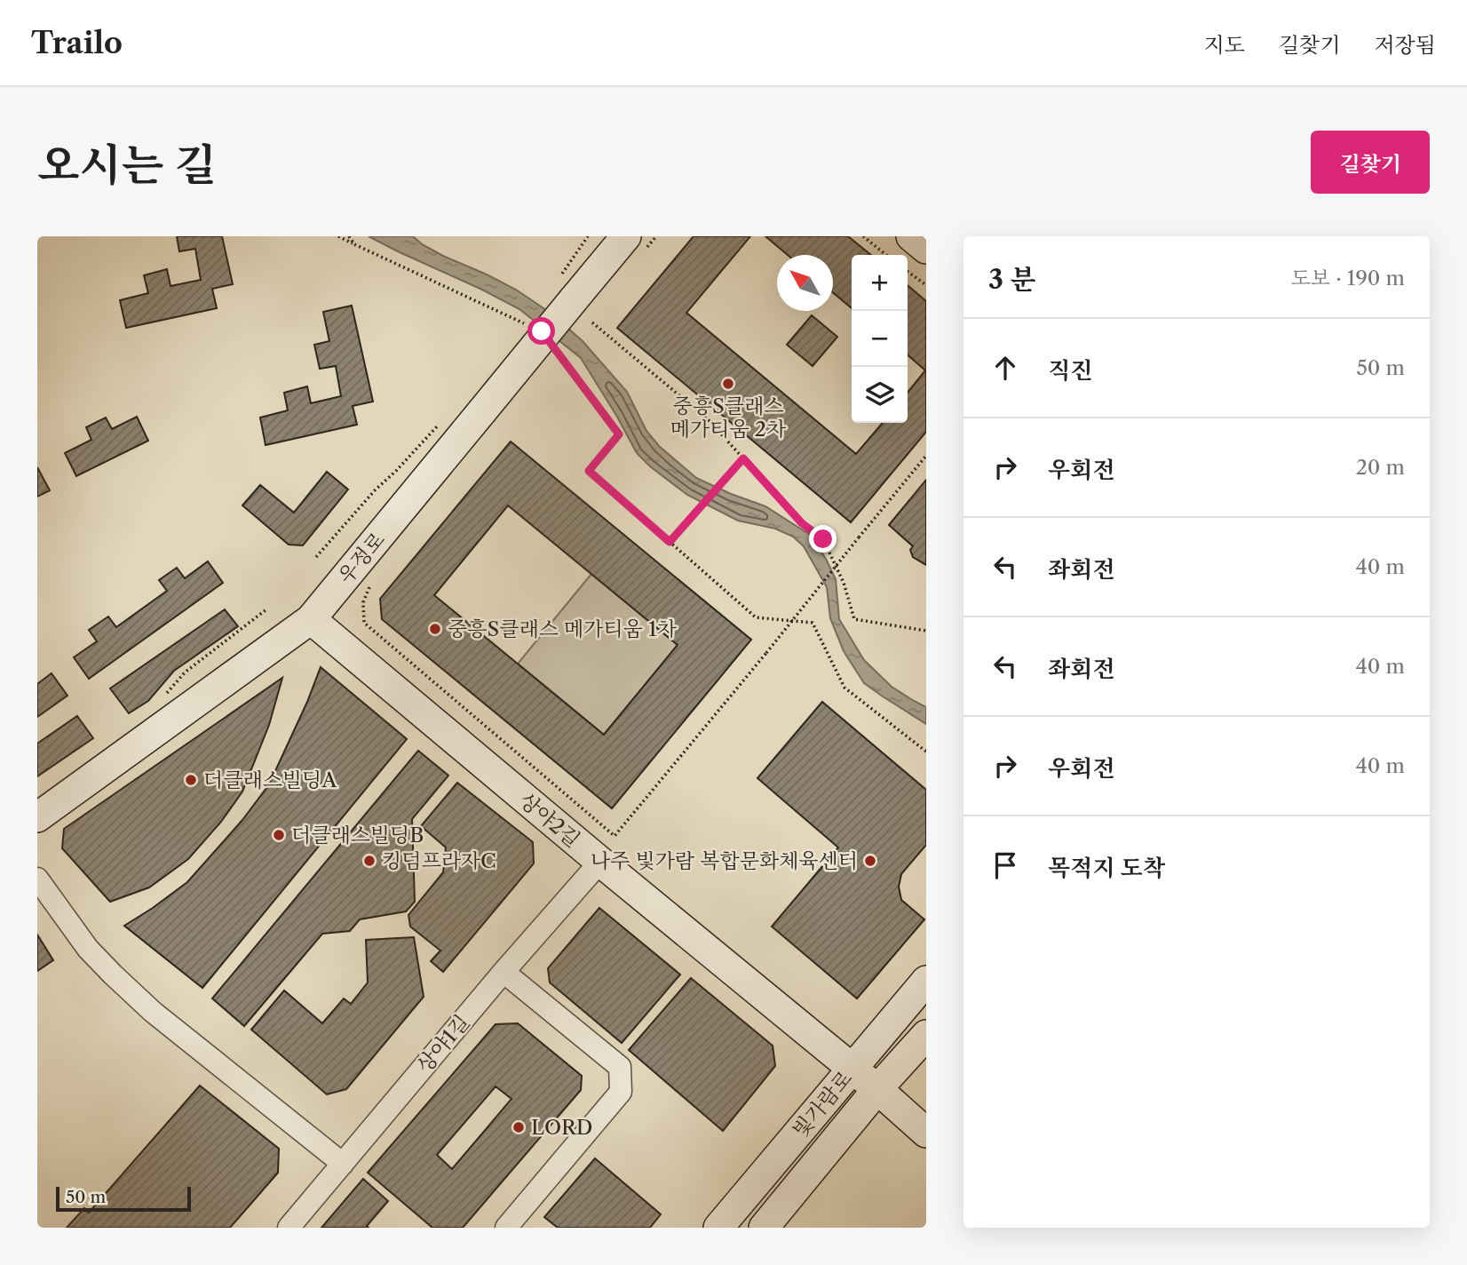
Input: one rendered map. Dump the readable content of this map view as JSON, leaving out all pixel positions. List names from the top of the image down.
{
  "streets": {
    "street": [
      "우정로",
      "상야2길",
      "상야1길",
      "빛가람로"
    ]
  },
  "crossings": [
    ["우정로", "상야2길"],
    ["상야2길", "상야1길"],
    ["상야2길", "빛가람로"]
  ],
  "places": [
    "중흥S클래스 메가티움 2차",
    "중흥S클래스 메가티움 1차",
    "더클래스빌딩A",
    "더클래스빌딩B",
    "킹덤프라자C",
    "나주 빛가람 복합문화체육센터",
    "LORD"
  ],
  "scale_bar": "50 m",
  "north": "top left",
  "page": {
    "header": "Trailo",
    "nav": ["지도", "길찾기", "저장됨"],
    "title": "오시는 길",
    "buttons": "길찾기",
    "heading": ["3 분", "도보 · 190 m"],
    "map_buttons": ["+", "−"],
    "list": [
      ["직진", "50 m"],
      ["우회전", "20 m"],
      ["좌회전", "40 m"],
      ["좌회전", "40 m"],
      ["우회전", "40 m"],
      "목적지 도착"
    ],
    "scale": "50 m"
  }
}
